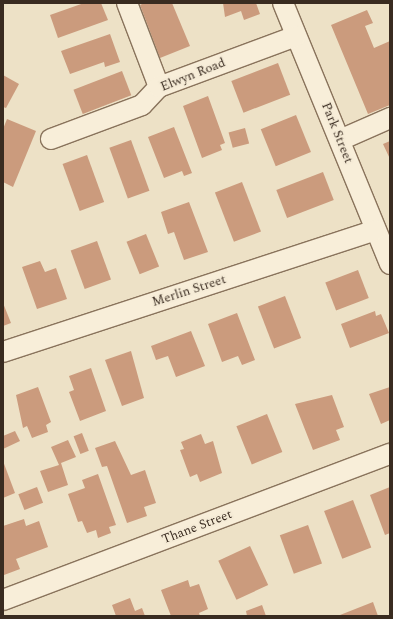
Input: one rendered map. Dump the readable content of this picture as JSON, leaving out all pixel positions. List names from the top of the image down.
{
  "streets": {
    "street": [
      "Elwyn Road",
      "Park Street",
      "Merlin Street",
      "Thane Street"
    ]
  },
  "crossings": [
    ["Elwyn Road", "Park Street"],
    ["Park Street", "Merlin Street"]
  ]
}
